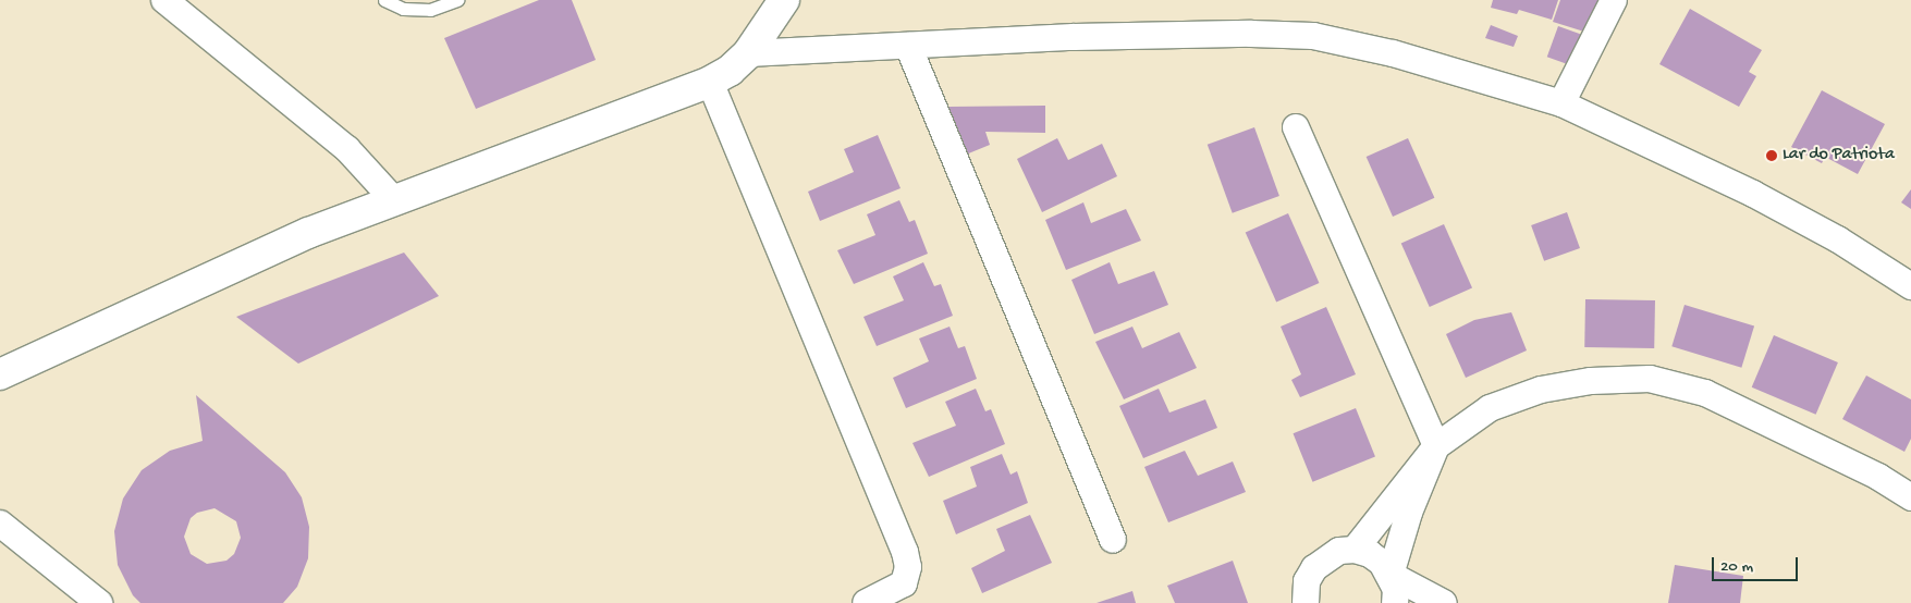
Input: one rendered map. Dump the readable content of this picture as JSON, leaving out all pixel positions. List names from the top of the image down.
{
  "places": ["Lar do Patriota"],
  "scale_bar": "20 m"
}
